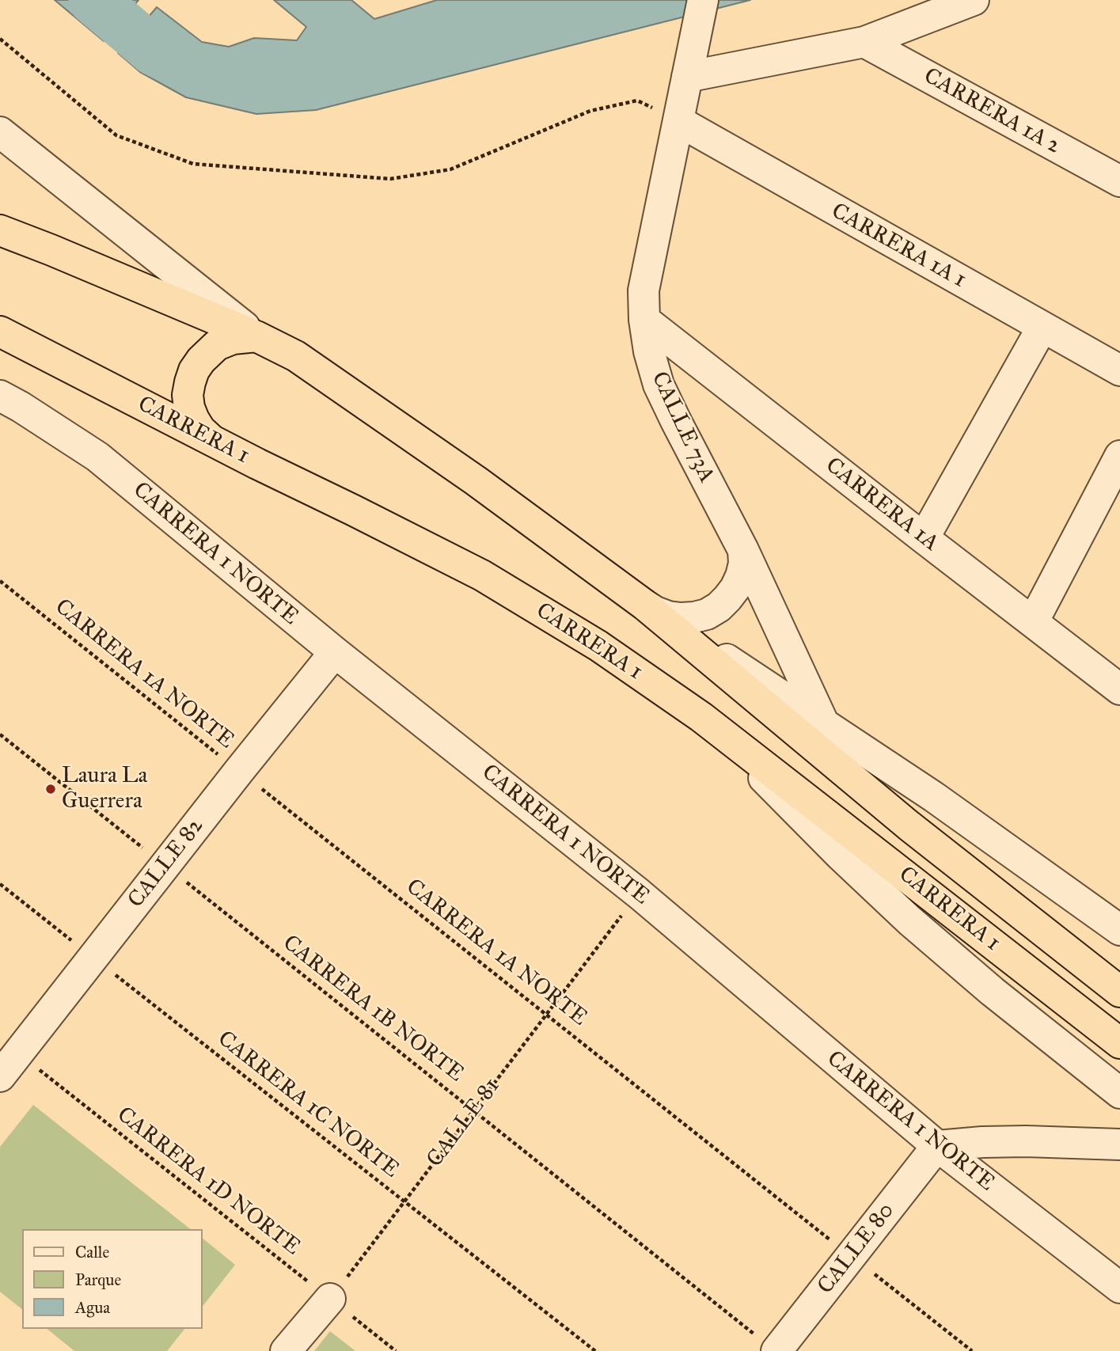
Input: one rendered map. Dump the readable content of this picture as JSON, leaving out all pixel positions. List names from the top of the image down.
{
  "streets": {
    "highway": ["CARRERA 1"],
    "street": [
      "CARRERA 1A 2",
      "CARRERA 1A 1",
      "CALLE 73A",
      "CARRERA 1A",
      "CARRERA 1 NORTE",
      "CALLE 82",
      "CALLE 80"
    ],
    "path": [
      "CARRERA 1A NORTE",
      "CARRERA 1B NORTE",
      "CARRERA 1C NORTE",
      "CALLE 81",
      "CARRERA 1D NORTE"
    ]
  },
  "crossings": [
    ["CARRERA 1A 1", "CALLE 73A"],
    ["CALLE 73A", "CARRERA 1A"],
    ["CARRERA 1 NORTE", "CALLE 82"],
    ["CARRERA 1 NORTE", "CALLE 81"],
    ["CARRERA 1 NORTE", "CALLE 80"],
    ["CARRERA 1A NORTE", "CALLE 82"],
    ["CARRERA 1A NORTE", "CALLE 81"],
    ["CARRERA 1A NORTE", "CALLE 80"],
    ["CALLE 82", "CARRERA 1B NORTE"],
    ["CALLE 82", "CARRERA 1C NORTE"],
    ["CALLE 82", "CARRERA 1D NORTE"],
    ["CARRERA 1B NORTE", "CALLE 81"],
    ["CARRERA 1B NORTE", "CALLE 80"],
    ["CARRERA 1C NORTE", "CALLE 81"],
    ["CALLE 81", "CARRERA 1D NORTE"]
  ],
  "places": ["Laura La Guerrera"],
  "legend": ["Calle", "Parque", "Agua"]
}
